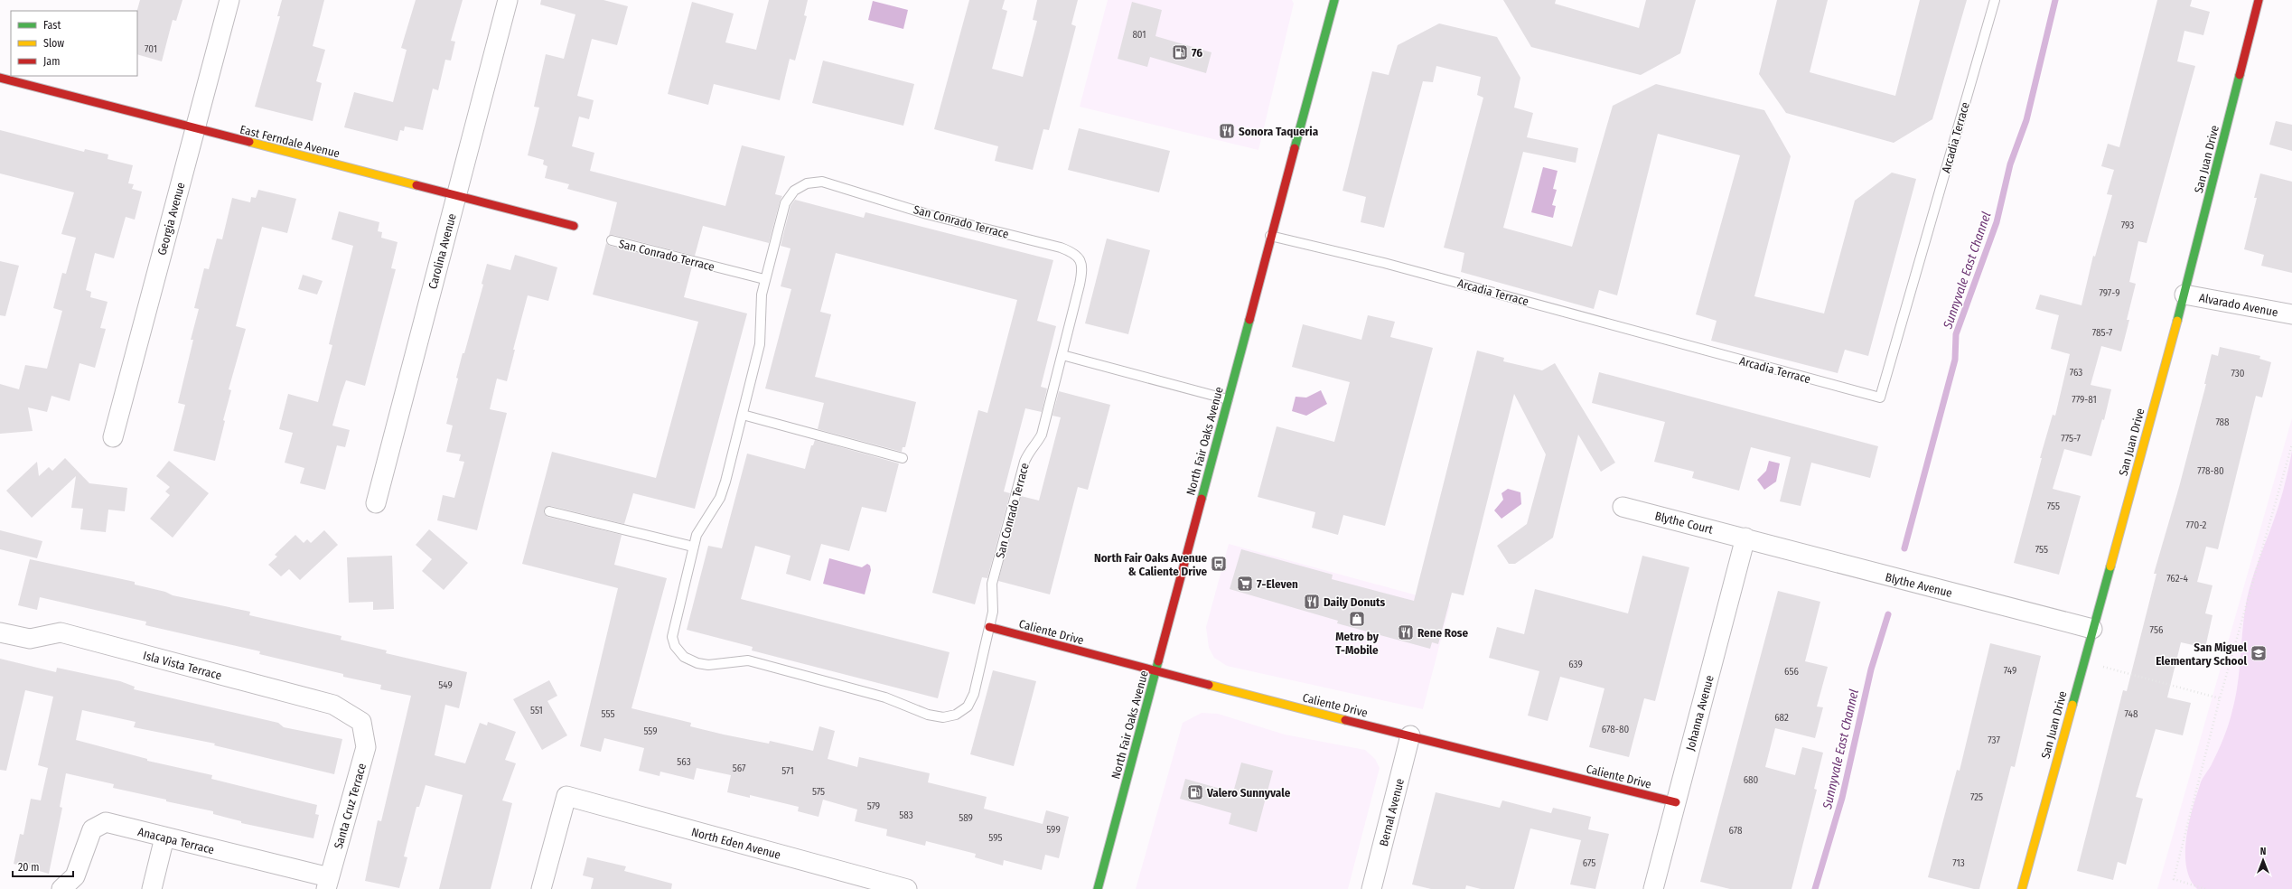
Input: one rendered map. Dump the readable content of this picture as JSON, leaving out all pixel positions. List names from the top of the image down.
{
  "streets": {
    "street": [
      "East Ferndale Avenue",
      "San Juan Drive",
      "Georgia Avenue",
      "Carolina Avenue",
      "Alvarado Avenue",
      "North Fair Oaks Avenue",
      "Blythe Court",
      "Blythe Avenue",
      "Caliente Drive",
      "Isla Vista Terrace",
      "Johanna Avenue",
      "Santa Cruz Terrace",
      "Bernal Avenue",
      "Anacapa Terrace",
      "North Eden Avenue"
    ],
    "lane": ["Arcadia Terrace", "San Conrado Terrace"]
  },
  "crossings": [
    ["Arcadia Terrace", "North Fair Oaks Avenue"],
    ["East Ferndale Avenue", "Georgia Avenue"],
    ["East Ferndale Avenue", "Carolina Avenue"],
    ["San Juan Drive", "Alvarado Avenue"],
    ["San Juan Drive", "Blythe Avenue"],
    ["San Conrado Terrace", "Caliente Drive"],
    ["North Fair Oaks Avenue", "Caliente Drive"],
    ["Blythe Court", "Blythe Avenue"],
    ["Blythe Court", "Johanna Avenue"],
    ["Blythe Avenue", "Johanna Avenue"],
    ["Caliente Drive", "Johanna Avenue"],
    ["Caliente Drive", "Bernal Avenue"],
    ["Isla Vista Terrace", "Santa Cruz Terrace"],
    ["Santa Cruz Terrace", "Anacapa Terrace"]
  ],
  "water": ["Sunnyvale East Channel"],
  "places": {
    "fuel station": ["76", "Valero Sunnyvale"],
    "restaurant": ["Sonora Taqueria", "Daily Donuts", "Rene Rose"],
    "bus stop": ["North Fair Oaks Avenue & Caliente Drive"],
    "supermarket": ["7-Eleven"],
    "shop": ["Metro by T-Mobile"],
    "school or university": ["San Miguel Elementary School"]
  },
  "house_numbers": [
    "801",
    "701",
    "793",
    "797-9",
    "785-7",
    "763",
    "730",
    "779-81",
    "788",
    "775-7",
    "778-80",
    "755",
    "770-2",
    "755",
    "762-4",
    "756",
    "639",
    "749",
    "656",
    "549",
    "551",
    "555",
    "748",
    "682",
    "678-80",
    "559",
    "737",
    "563",
    "567",
    "571",
    "680",
    "575",
    "725",
    "579",
    "583",
    "589",
    "599",
    "678",
    "595",
    "675",
    "713"
  ],
  "legend": ["Fast", "Slow", "Jam"],
  "scale_bar": "20 m",
  "north": "top"
}
